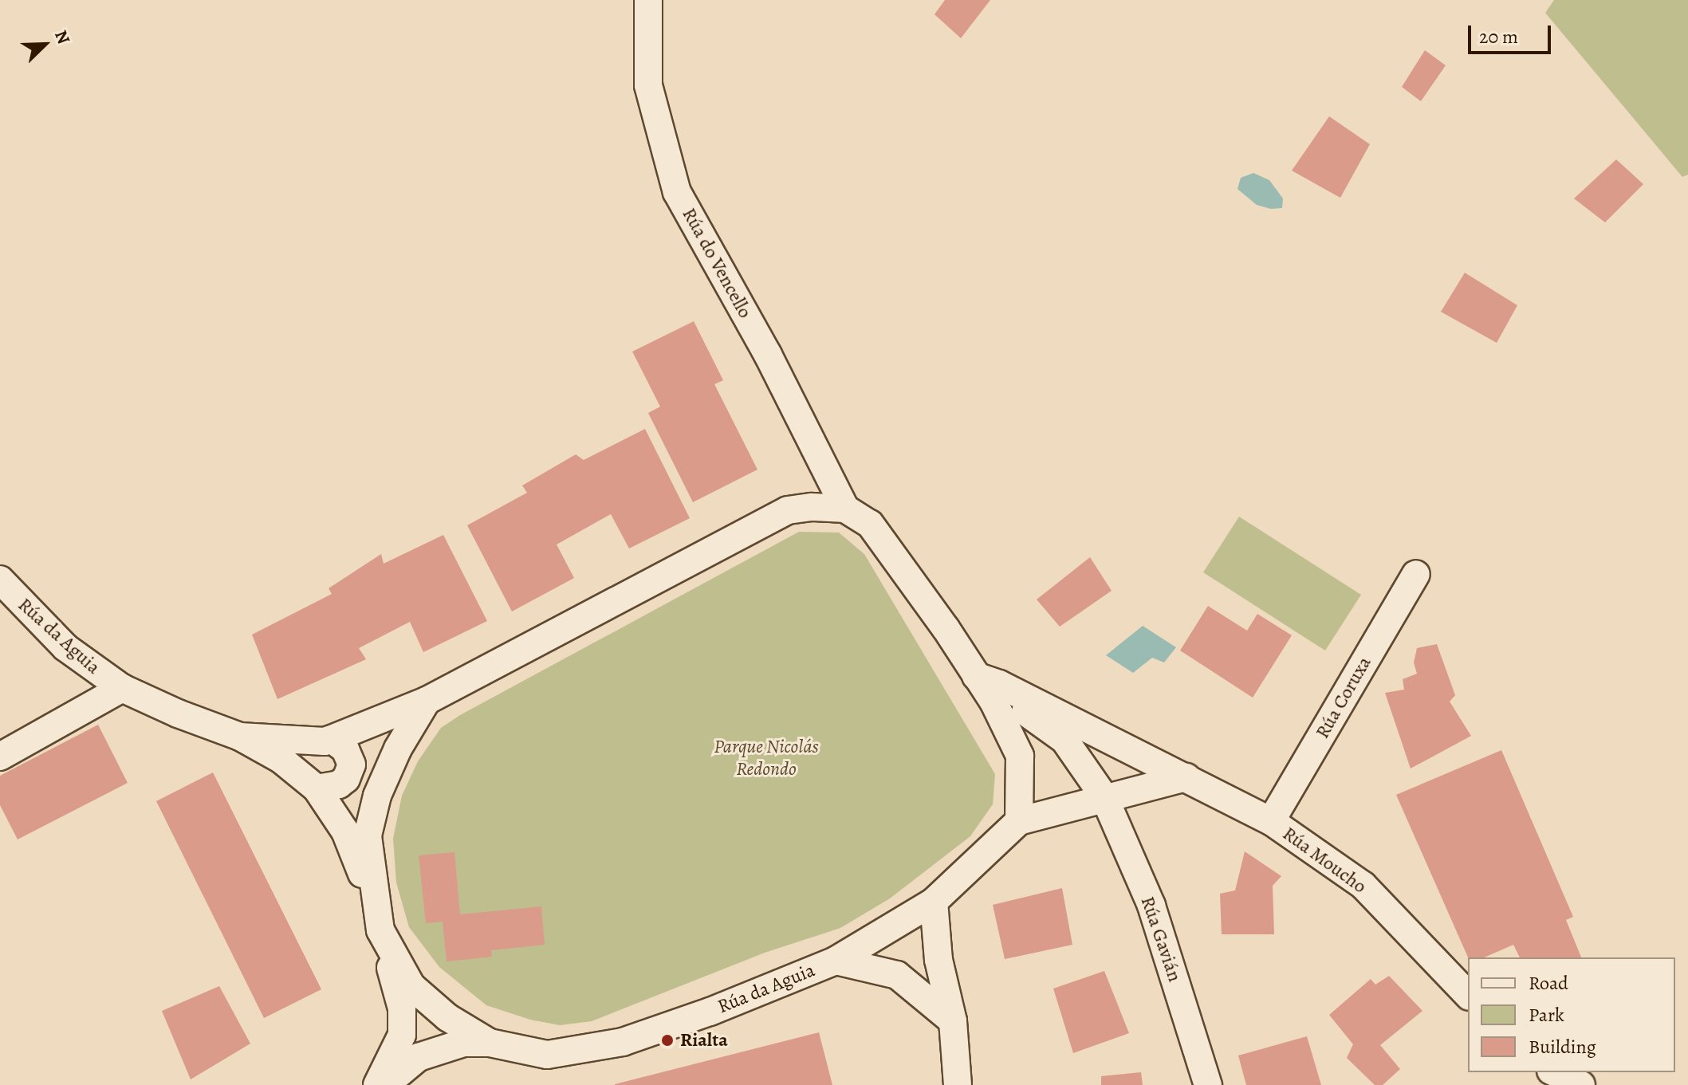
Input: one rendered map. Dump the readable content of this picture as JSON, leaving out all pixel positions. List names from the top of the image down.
{
  "streets": {
    "street": [
      "Rúa do Vencello",
      "Rúa da Aguia",
      "Rúa Coruxa",
      "Rúa Moucho",
      "Rúa Gavián"
    ]
  },
  "crossings": [
    ["Rúa do Vencello", "Rúa da Aguia"],
    ["Rúa Coruxa", "Rúa Moucho"]
  ],
  "parks": ["Parque Nicolás Redondo"],
  "places": ["Rialta"],
  "legend": ["Road", "Park", "Building"],
  "scale_bar": "20 m",
  "north": "top right"
}
